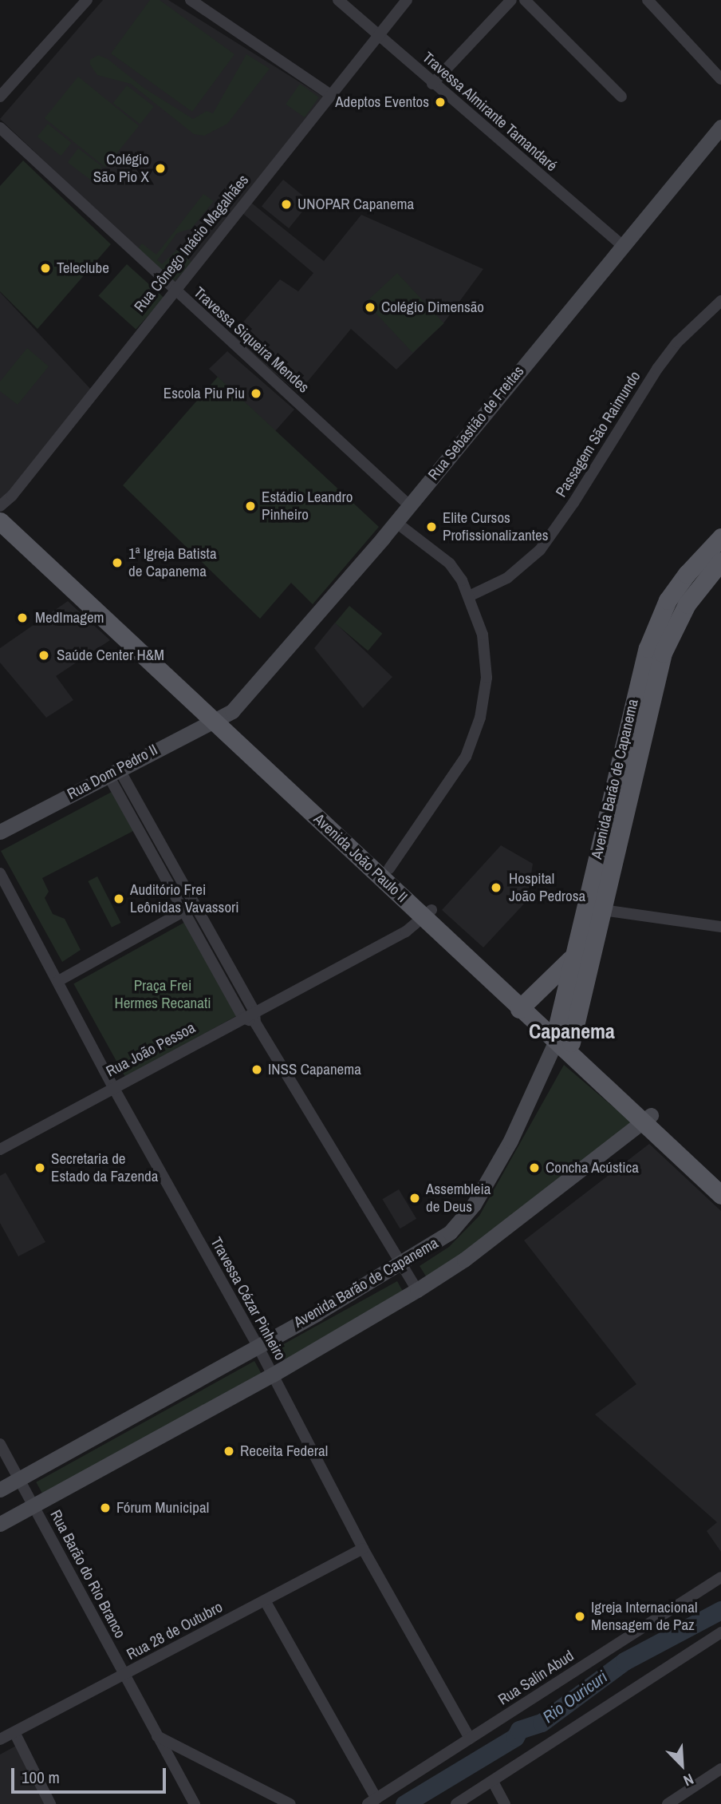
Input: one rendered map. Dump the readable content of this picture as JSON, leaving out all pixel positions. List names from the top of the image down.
{
  "streets": {
    "main road": ["Avenida Barão de Capanema", "Avenida João Paulo II"],
    "street": [
      "Travessa Almirante Tamandaré",
      "Rua Cônego Inácio Magalhães",
      "Travessa Siqueira Mendes",
      "Rua Sebastião de Freitas",
      "Passagem São Raimundo",
      "Rua Dom Pedro II",
      "Rua João Pessoa",
      "Travessa Cézar Pinheiro",
      "Rua Barão do Rio Branco",
      "Rua 28 de Outubro",
      "Rua Salin Abud"
    ]
  },
  "crossings": [
    ["Travessa Almirante Tamandaré", "Rua Cônego Inácio Magalhães"],
    ["Travessa Almirante Tamandaré", "Rua Sebastião de Freitas"],
    ["Rua Cônego Inácio Magalhães", "Travessa Siqueira Mendes"],
    ["Rua Cônego Inácio Magalhães", "Avenida João Paulo II"],
    ["Travessa Siqueira Mendes", "Rua Sebastião de Freitas"],
    ["Rua Sebastião de Freitas", "Rua Dom Pedro II"],
    ["Rua Sebastião de Freitas", "Avenida João Paulo II"],
    ["Rua Dom Pedro II", "Avenida João Paulo II"],
    ["Avenida Barão de Capanema", "Avenida João Paulo II"],
    ["Avenida Barão de Capanema", "Travessa Cézar Pinheiro"],
    ["Avenida Barão de Capanema", "Rua Barão do Rio Branco"],
    ["Avenida João Paulo II", "Rua João Pessoa"],
    ["Rua João Pessoa", "Travessa Cézar Pinheiro"],
    ["Travessa Cézar Pinheiro", "Rua 28 de Outubro"],
    ["Travessa Cézar Pinheiro", "Rua Salin Abud"],
    ["Rua Barão do Rio Branco", "Rua 28 de Outubro"]
  ],
  "districts": ["Capanema"],
  "water": ["Rio Ouricuri"],
  "parks": ["Praça Frei Hermes Recanati"],
  "places": [
    "Adeptos Eventos",
    "Colégio São Pio X",
    "UNOPAR Capanema",
    "Teleclube",
    "Colégio Dimensão",
    "Escola Piu Piu",
    "Estádio Leandro Pinheiro",
    "Elite Cursos Profissionalizantes",
    "1ª Igreja Batista de Capanema",
    "MedImagem",
    "Saúde Center H&M",
    "Hospital João Pedrosa",
    "Auditório Frei Leônidas Vavassori",
    "INSS Capanema",
    "Secretaria de Estado da Fazenda",
    "Concha Acústica",
    "Assembleia de Deus",
    "Receita Federal",
    "Fórum Municipal",
    "Igreja Internacional Mensagem de Paz"
  ],
  "scale_bar": "100 m",
  "north": "bottom right"
}
